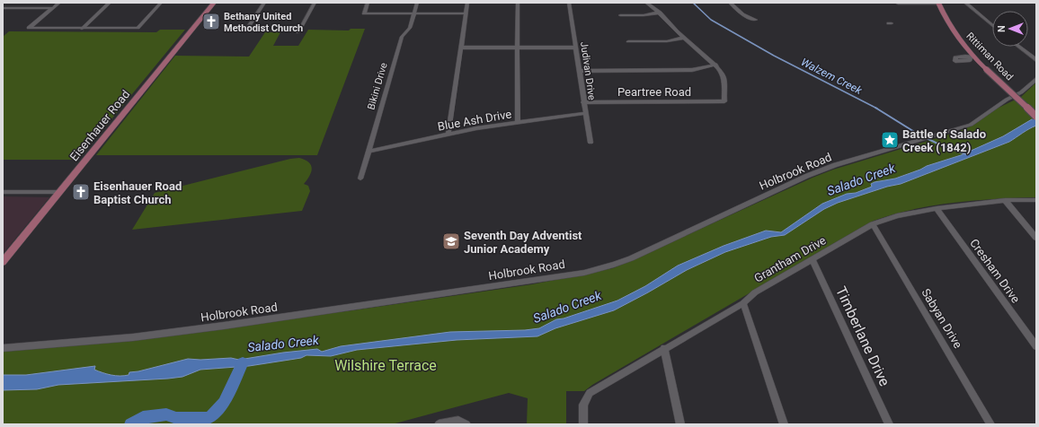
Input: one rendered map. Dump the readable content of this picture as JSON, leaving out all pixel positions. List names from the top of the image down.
{
  "streets": {
    "main road": ["Rittiman Road", "Eisenhauer Road"],
    "street": [
      "Judivan Drive",
      "Bikini Drive",
      "Peartree Road",
      "Blue Ash Drive",
      "Holbrook Road",
      "Grantham Drive",
      "Cresham Drive",
      "Sabyan Drive",
      "Timberlane Drive"
    ]
  },
  "crossings": [
    ["Judivan Drive", "Peartree Road"],
    ["Judivan Drive", "Blue Ash Drive"],
    ["Bikini Drive", "Blue Ash Drive"],
    ["Grantham Drive", "Cresham Drive"],
    ["Grantham Drive", "Sabyan Drive"],
    ["Grantham Drive", "Timberlane Drive"]
  ],
  "water": ["Walzem Creek", "Salado Creek"],
  "parks": ["Wilshire Terrace"],
  "places": {
    "church": ["Bethany United Methodist Church", "Eisenhauer Road Baptist Church"],
    "place": ["Battle of Salado Creek (1842)"],
    "school or university": ["Seventh Day Adventist Junior Academy"]
  },
  "north": "left"
}
